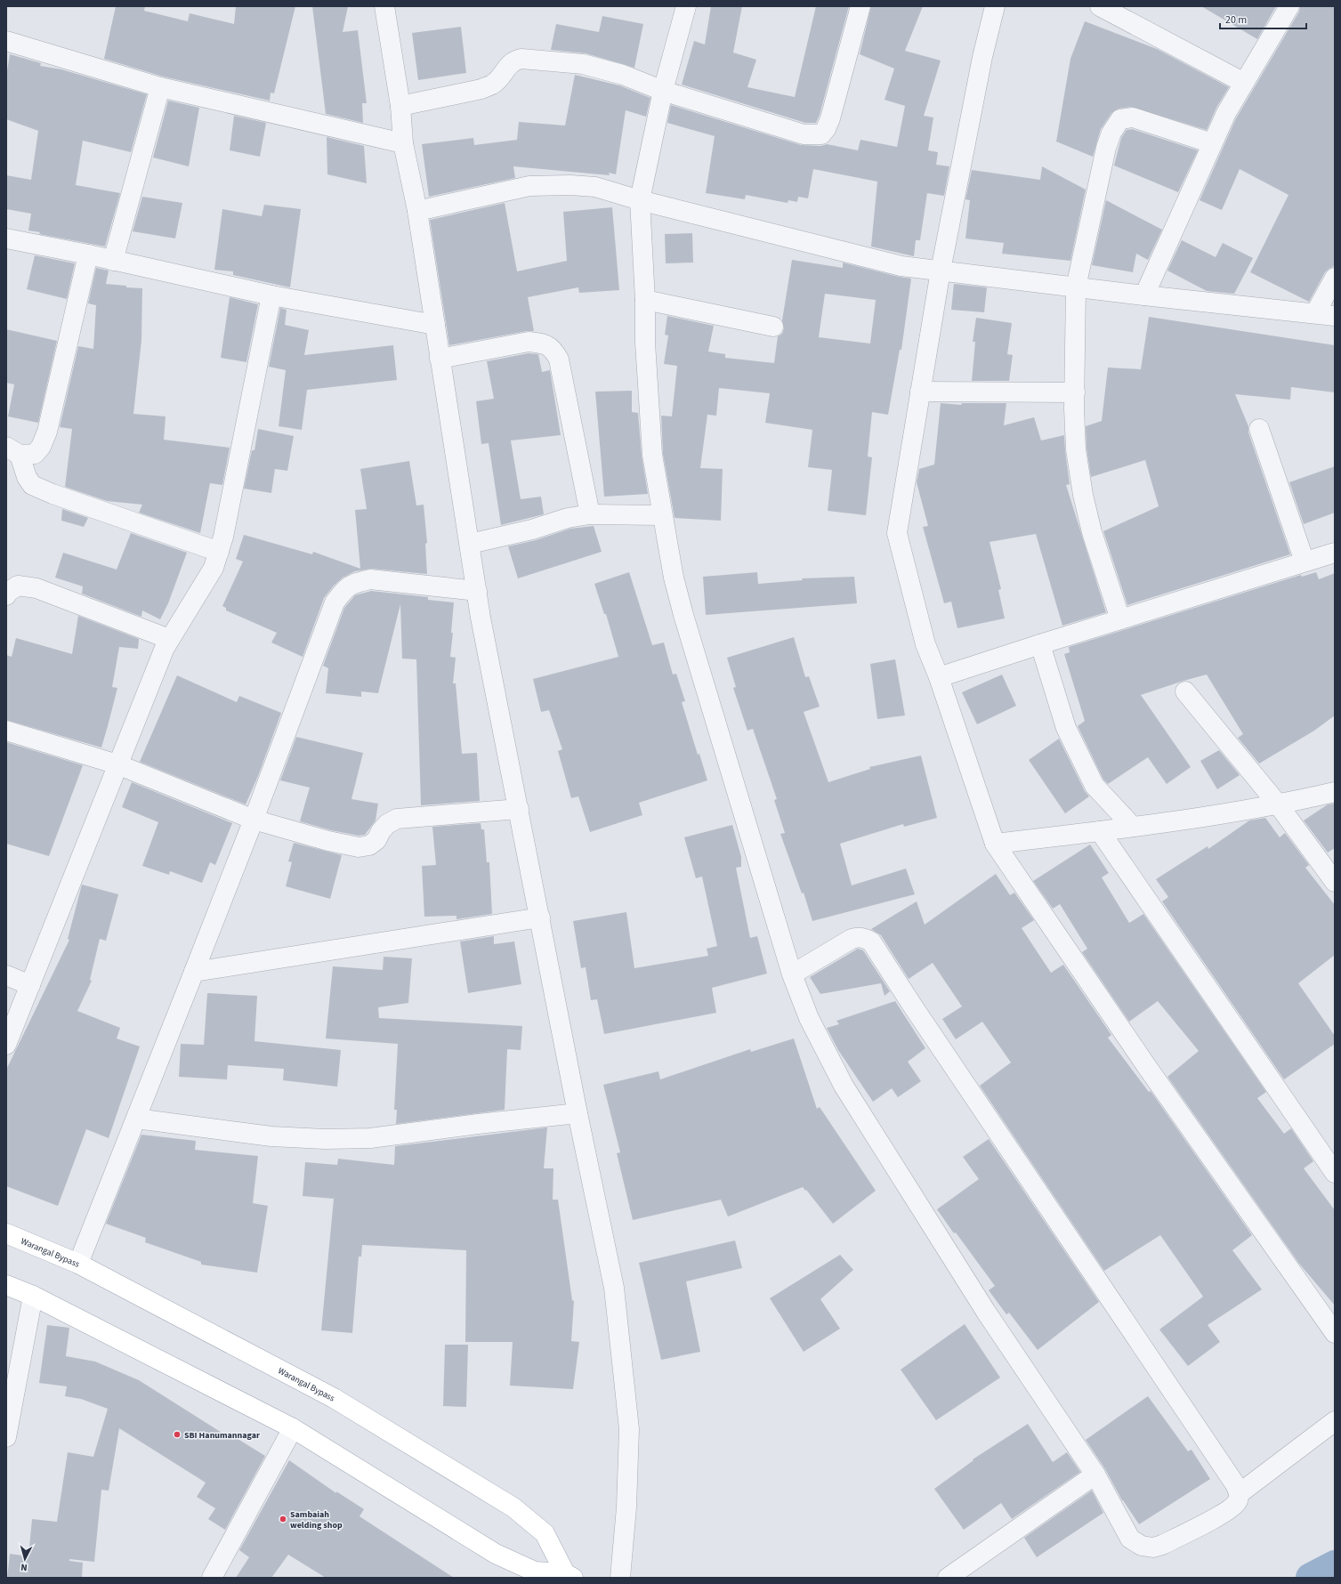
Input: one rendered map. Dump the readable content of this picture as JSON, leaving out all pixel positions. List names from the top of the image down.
{
  "streets": {
    "main road": ["Warangal Bypass"]
  },
  "places": ["SBI Hanumannagar", "Sambaiah welding shop"],
  "scale_bar": "20 m",
  "north": "bottom"
}
